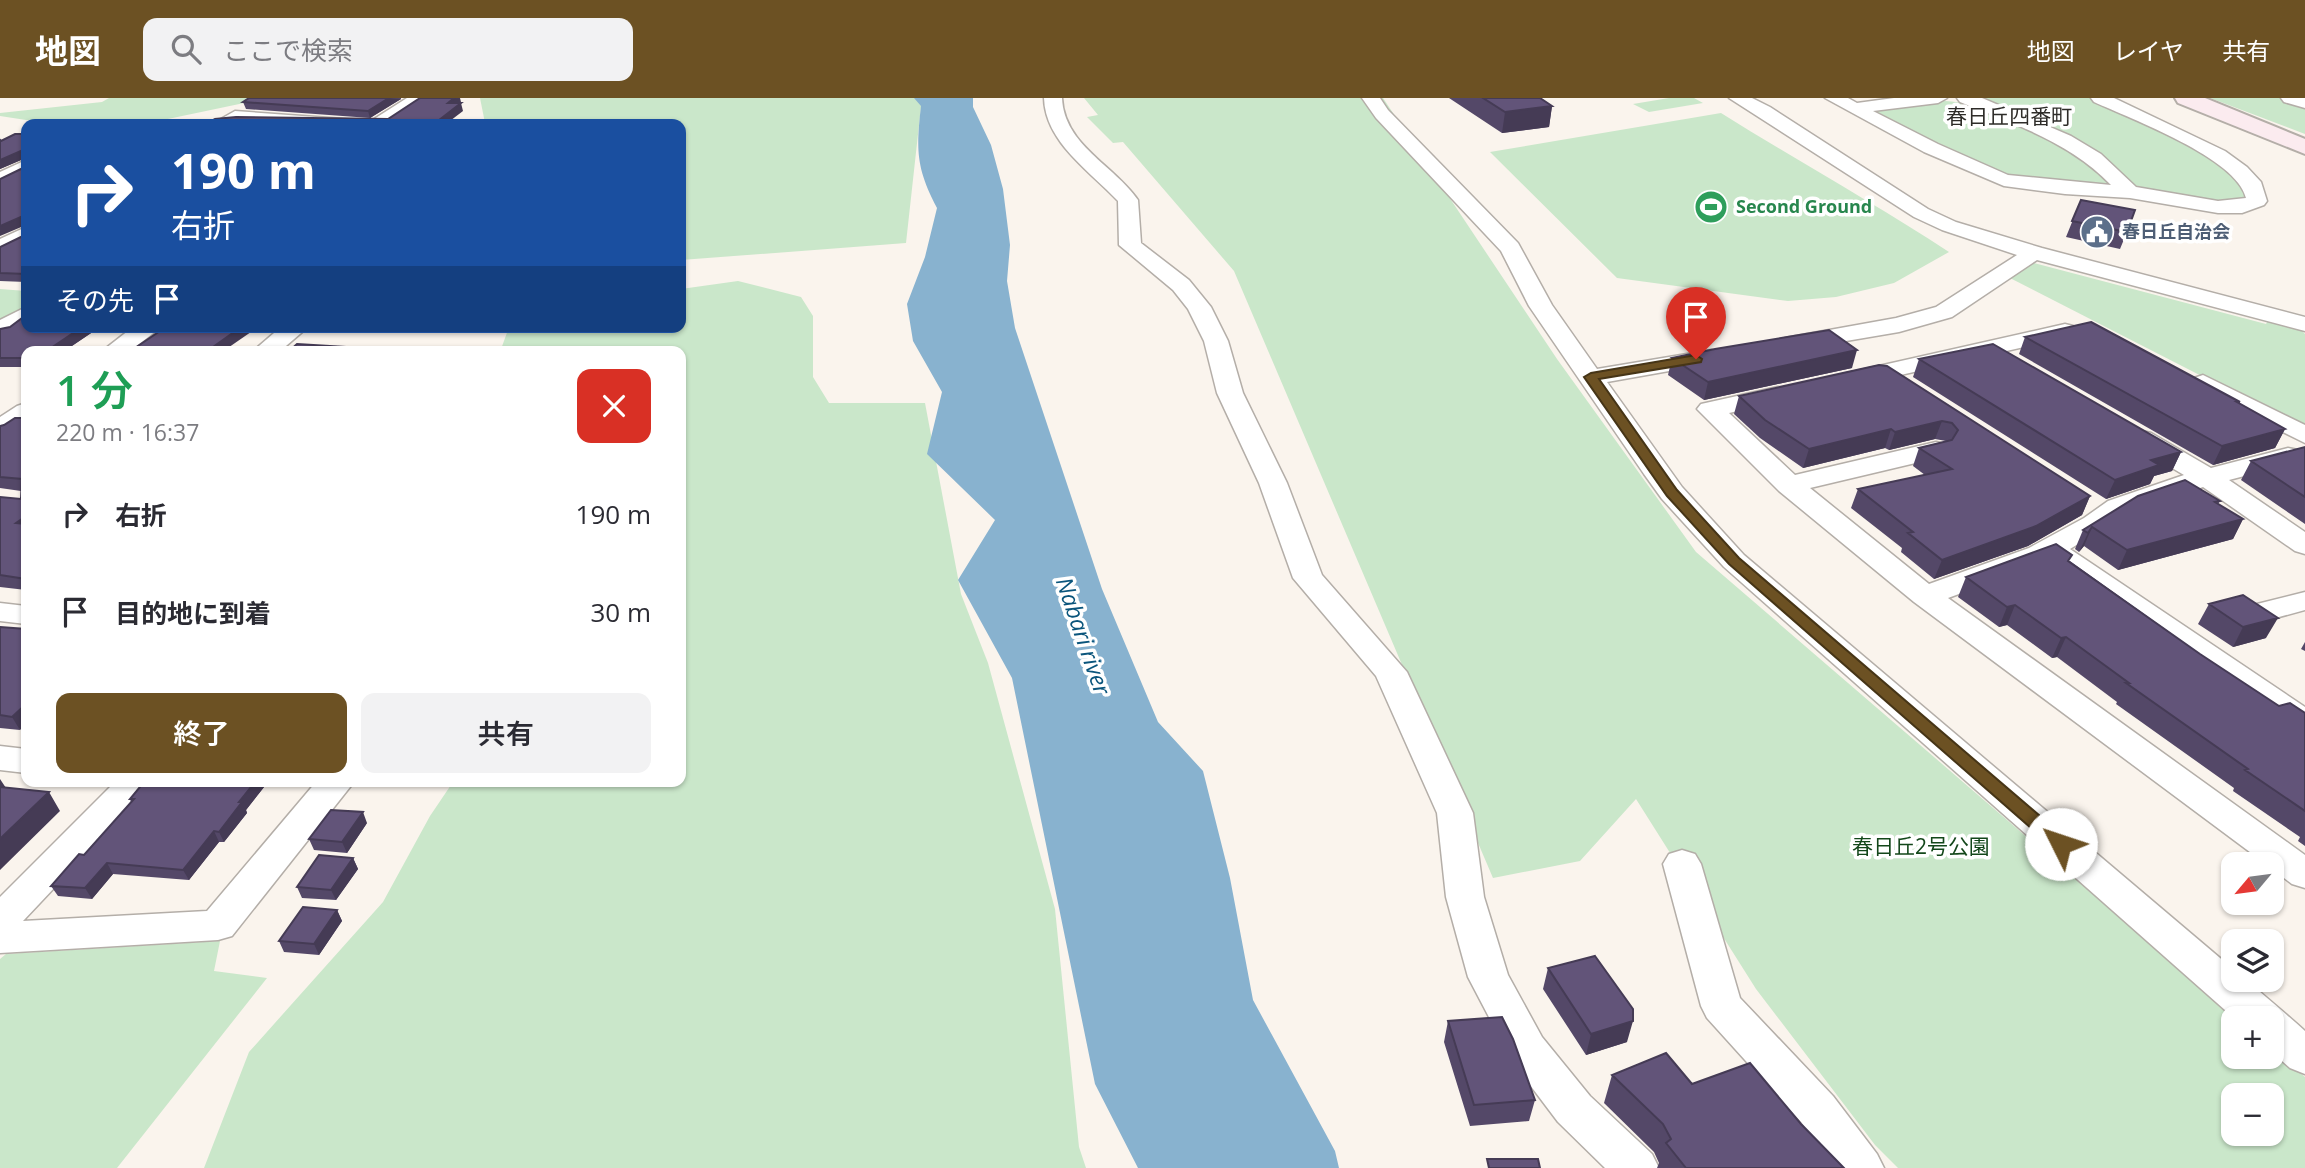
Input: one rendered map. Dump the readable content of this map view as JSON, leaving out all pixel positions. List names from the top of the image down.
{
  "districts": ["春日丘四番町"],
  "water": ["Nabari river"],
  "parks": ["春日丘2号公園"],
  "places": {
    "sports": ["Second Ground"],
    "public building": ["春日丘自治会"]
  },
  "north": "bottom left",
  "page": {
    "header": "地図",
    "search": "ここで検索",
    "nav": ["地図", "レイヤ", "共有"],
    "turn": ["190 m", "右折"],
    "then": "その先",
    "heading": ["1 分", "220 m · 16:37"],
    "list": [
      {
        "name": "右折",
        "value": "190 m"
      },
      {
        "name": "目的地に到着",
        "value": "30 m"
      }
    ],
    "buttons": ["終了", "共有"],
    "map_buttons": ["+", "−"]
  }
}
